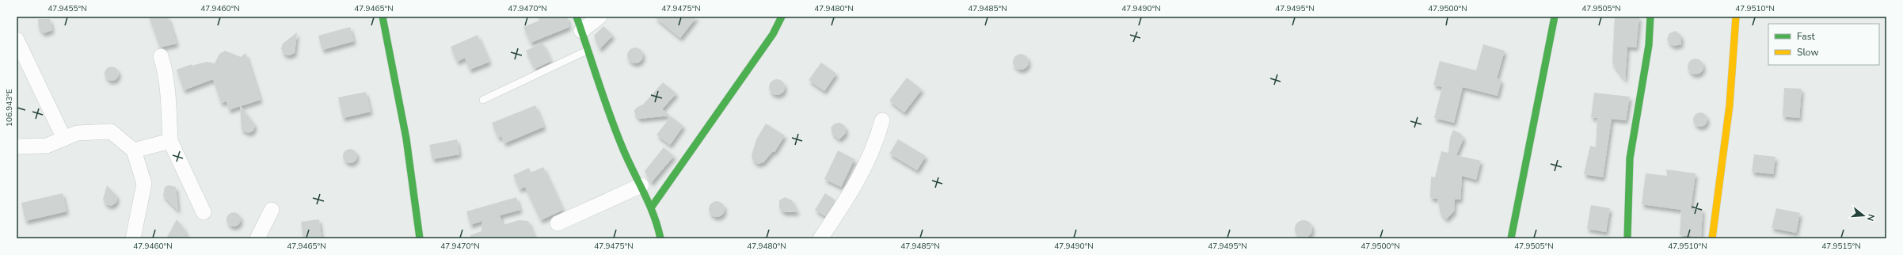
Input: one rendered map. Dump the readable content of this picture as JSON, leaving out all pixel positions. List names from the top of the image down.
{
  "legend": ["Fast", "Slow"],
  "north": "right",
  "coordinates": [
    "47.9455°N",
    "47.9460°N",
    "47.9465°N",
    "47.9470°N",
    "47.9475°N",
    "47.9480°N",
    "47.9485°N",
    "47.9490°N",
    "47.9495°N",
    "47.9500°N",
    "47.9505°N",
    "47.9510°N",
    "106.943°E",
    "47.9515°N"
  ]
}
